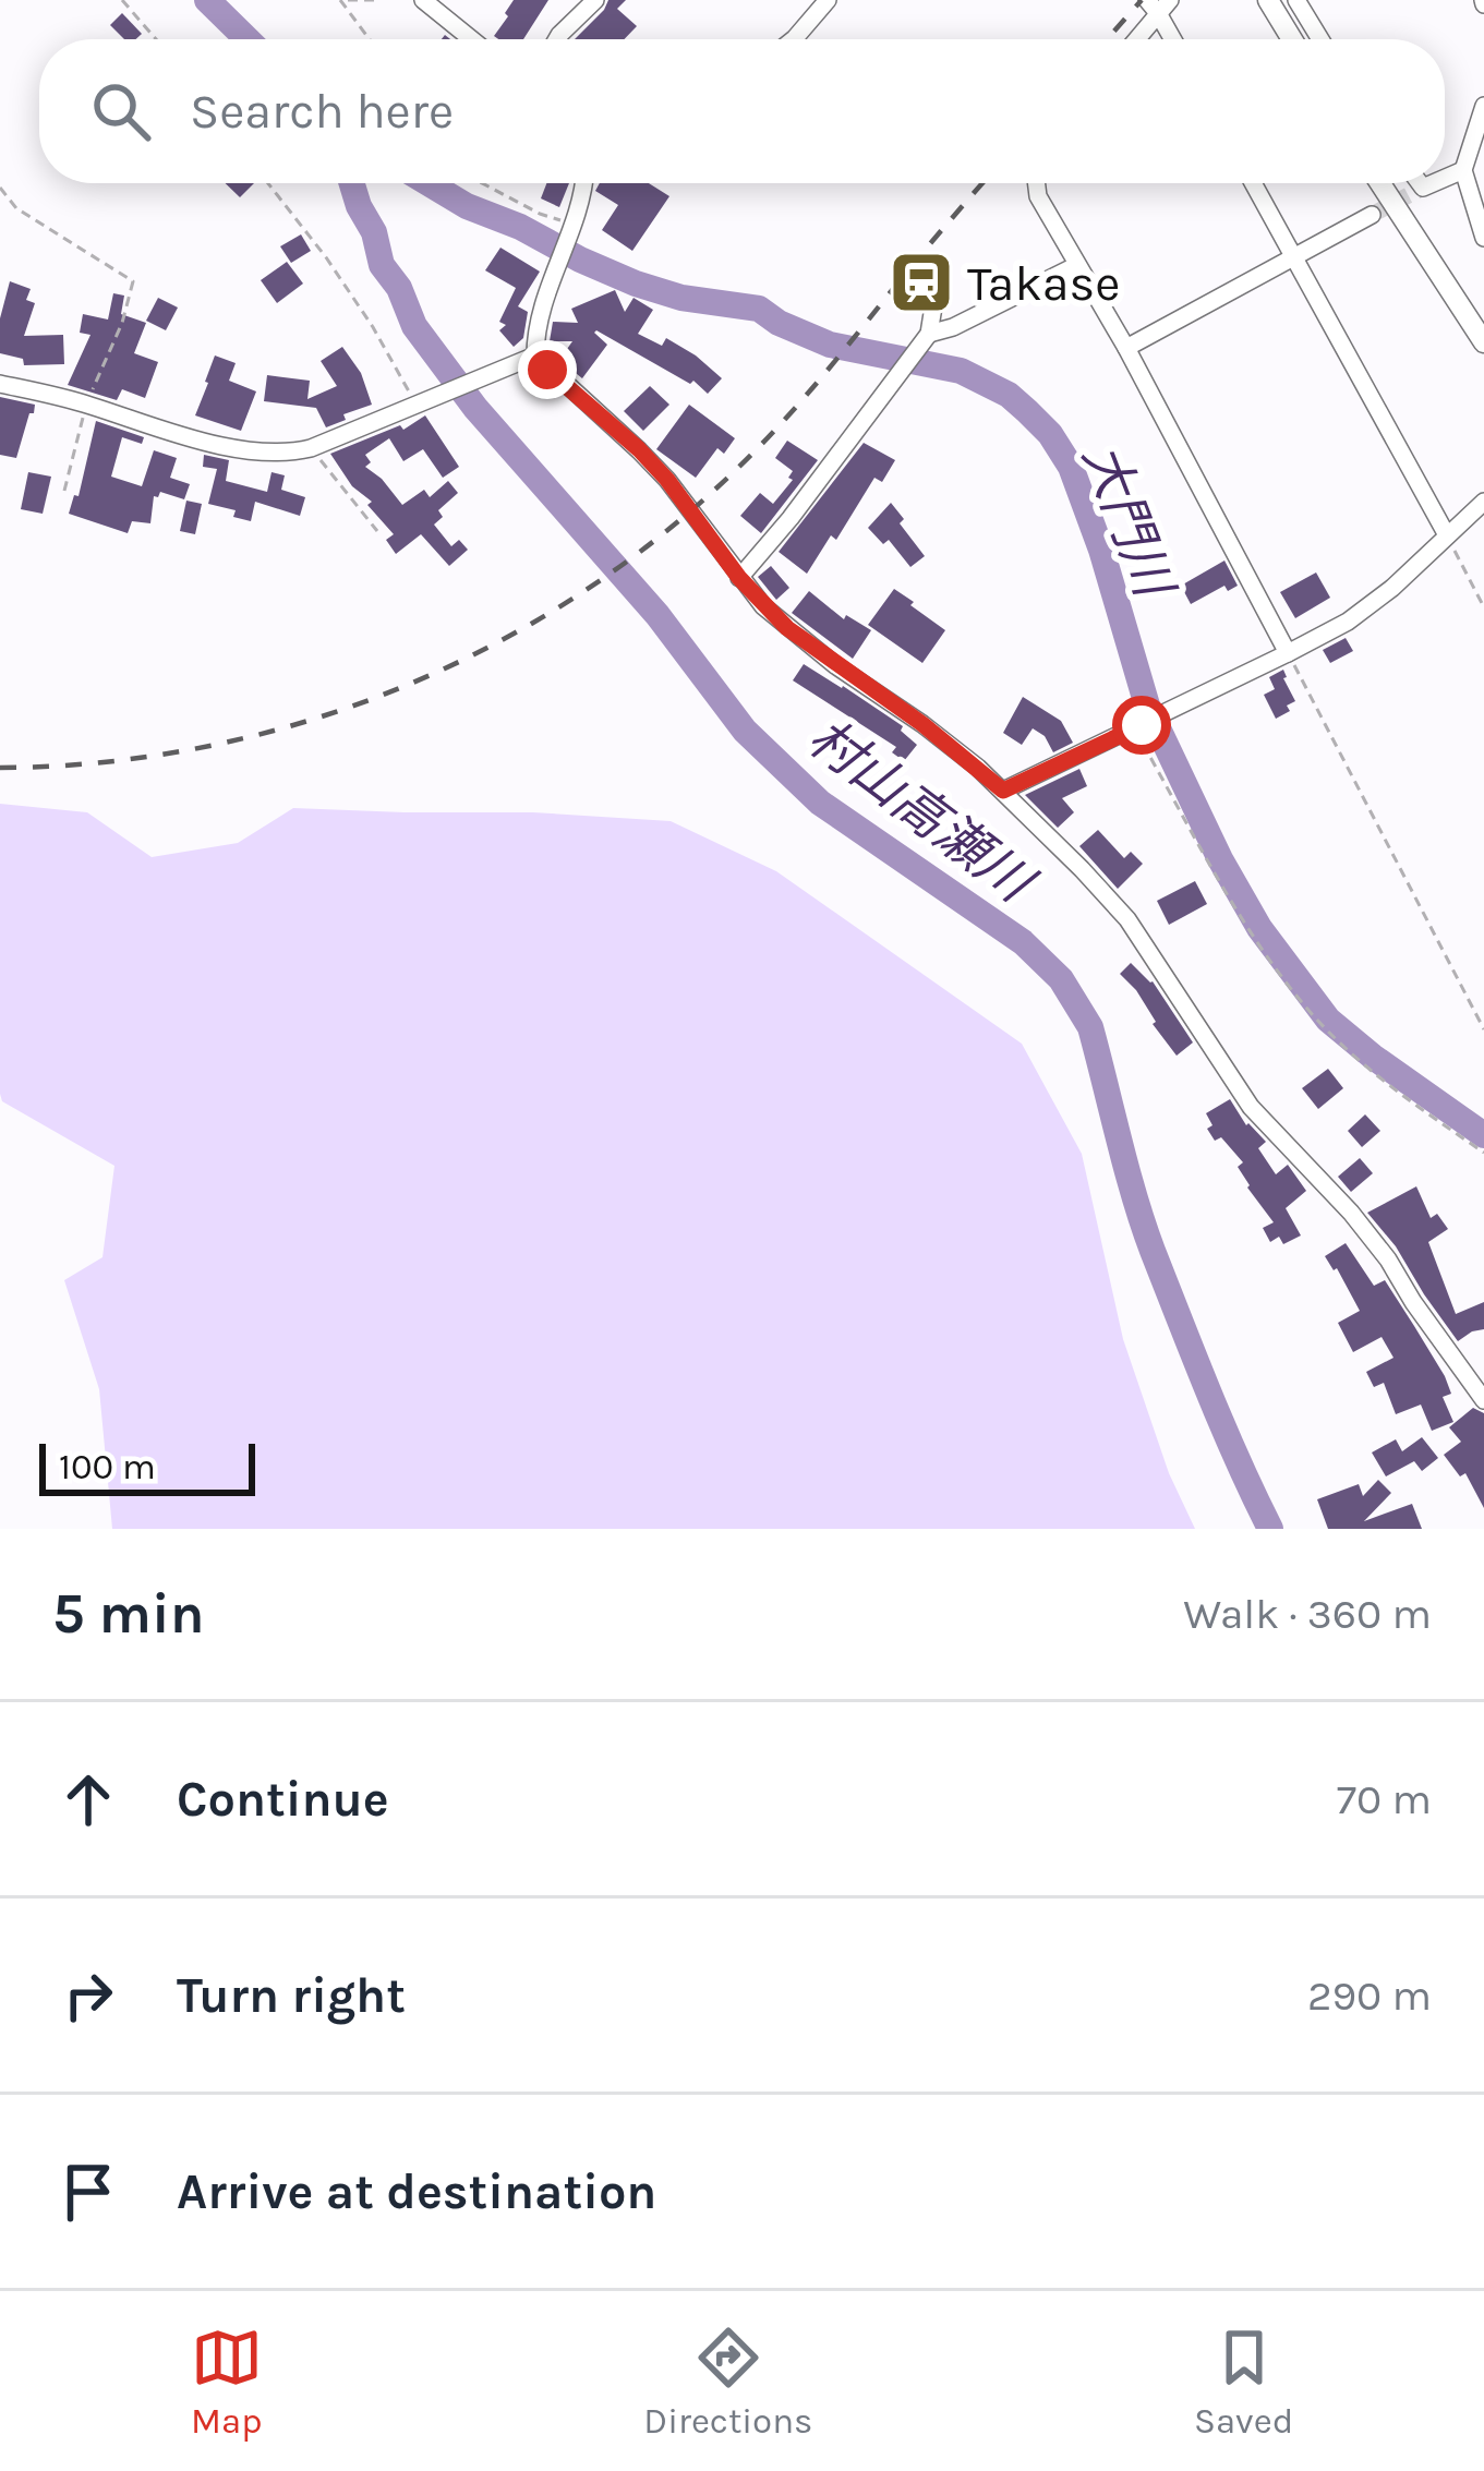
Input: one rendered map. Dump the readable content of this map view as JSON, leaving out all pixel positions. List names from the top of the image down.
{
  "water": ["大門川", "村山高瀬川"],
  "places": {
    "station": ["Takase"]
  },
  "scale_bar": "100 m",
  "page": {
    "search": "Search here",
    "scale": "100 m",
    "heading": ["5 min", "Walk · 360 m"],
    "list": [
      ["Continue", "70 m"],
      ["Turn right", "290 m"],
      "Arrive at destination"
    ],
    "nav": ["Map", "Directions", "Saved"]
  }
}
